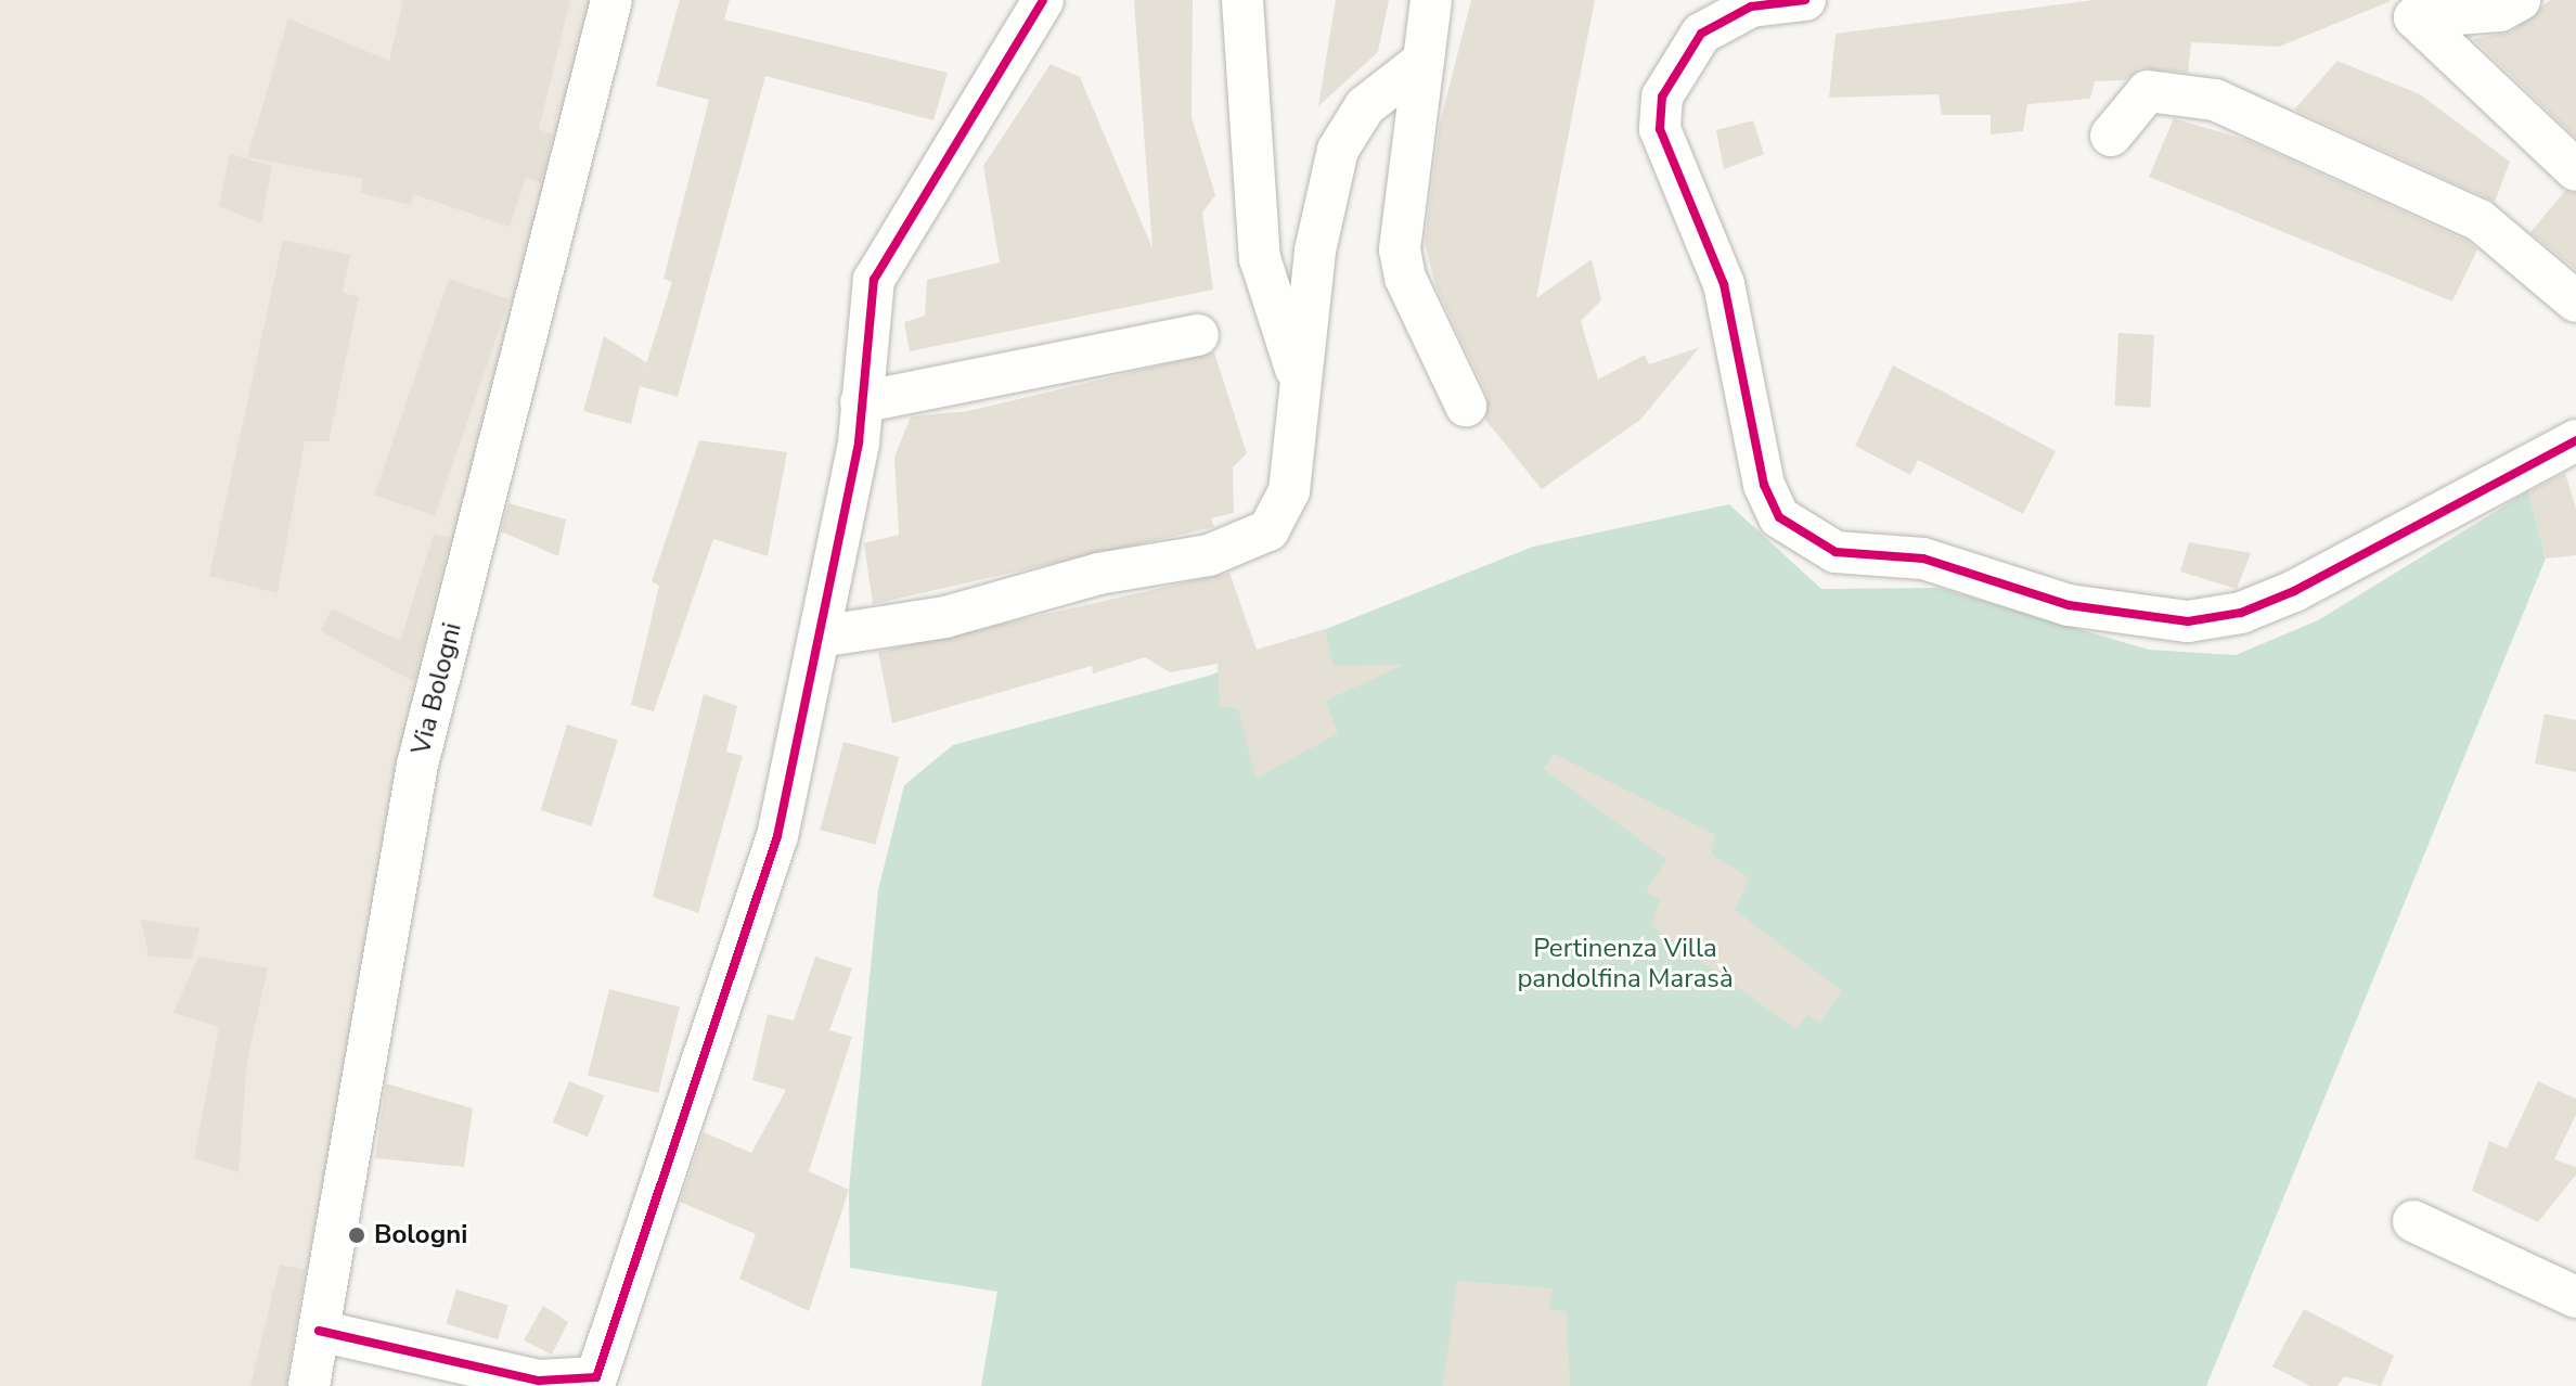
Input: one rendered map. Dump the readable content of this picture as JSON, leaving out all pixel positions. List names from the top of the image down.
{
  "streets": {
    "street": ["Via Bologni"]
  },
  "parks": ["Pertinenza Villa pandolfina Marasà"],
  "places": ["Bologni"]
}
